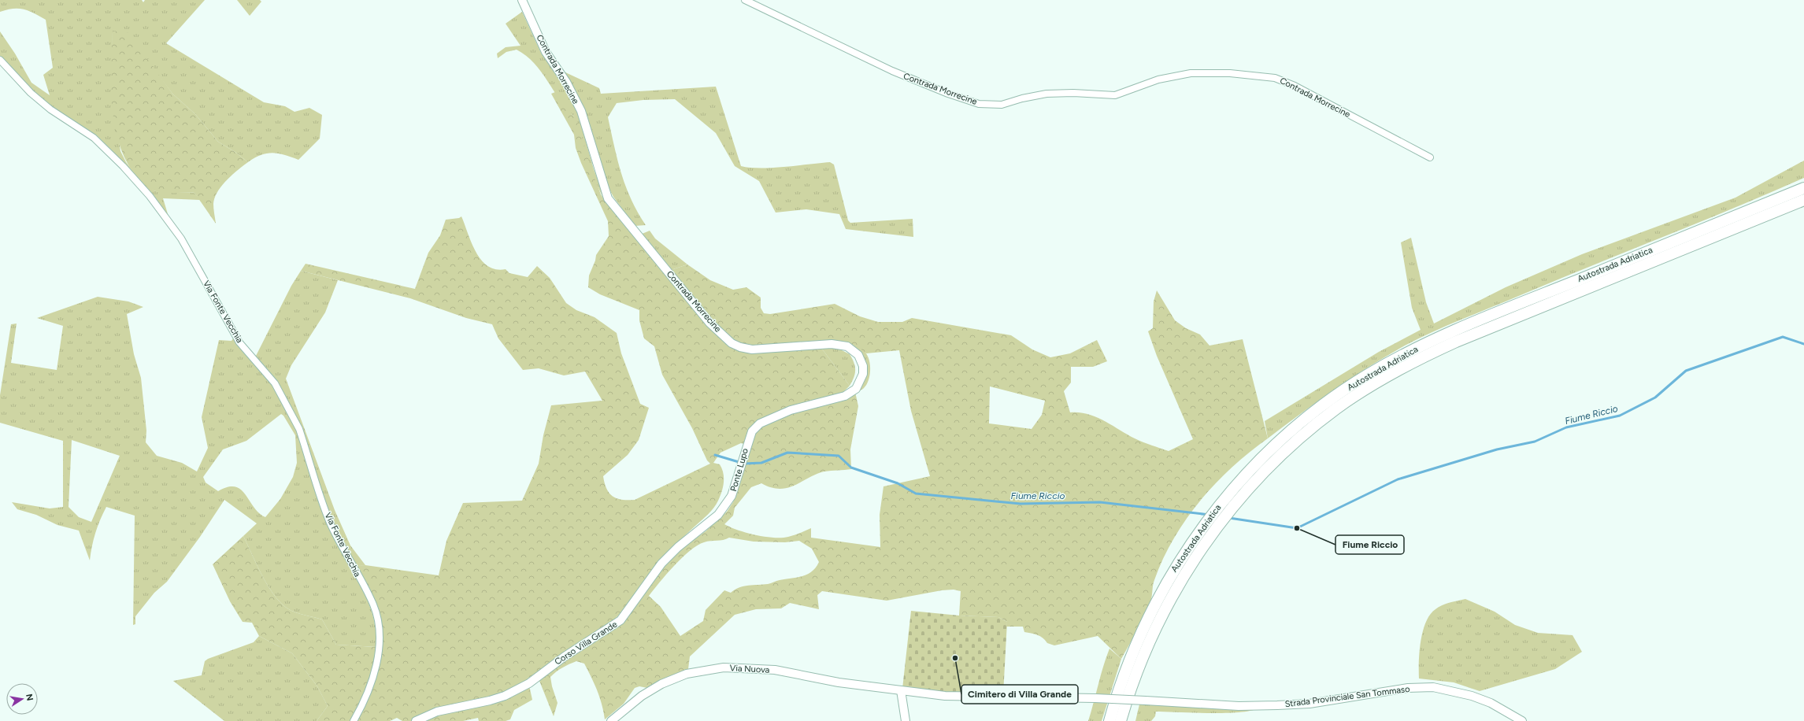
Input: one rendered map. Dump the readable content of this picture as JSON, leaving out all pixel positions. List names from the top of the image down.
{
  "streets": {
    "highway": ["Autostrada Adriatica"],
    "street": [
      "Contrada Morrecine",
      "Via Fonte Vecchia",
      "Ponte Lupo",
      "Corso Villa Grande",
      "Via Nuova",
      "Strada Provinciale San Tommaso"
    ]
  },
  "crossings": [
    ["Contrada Morrecine", "Ponte Lupo"],
    ["Ponte Lupo", "Corso Villa Grande"],
    ["Via Nuova", "Strada Provinciale San Tommaso"]
  ],
  "water": ["Fiume Riccio"],
  "places": ["Fiume Riccio", "Cimitero di Villa Grande"],
  "north": "right"
}
